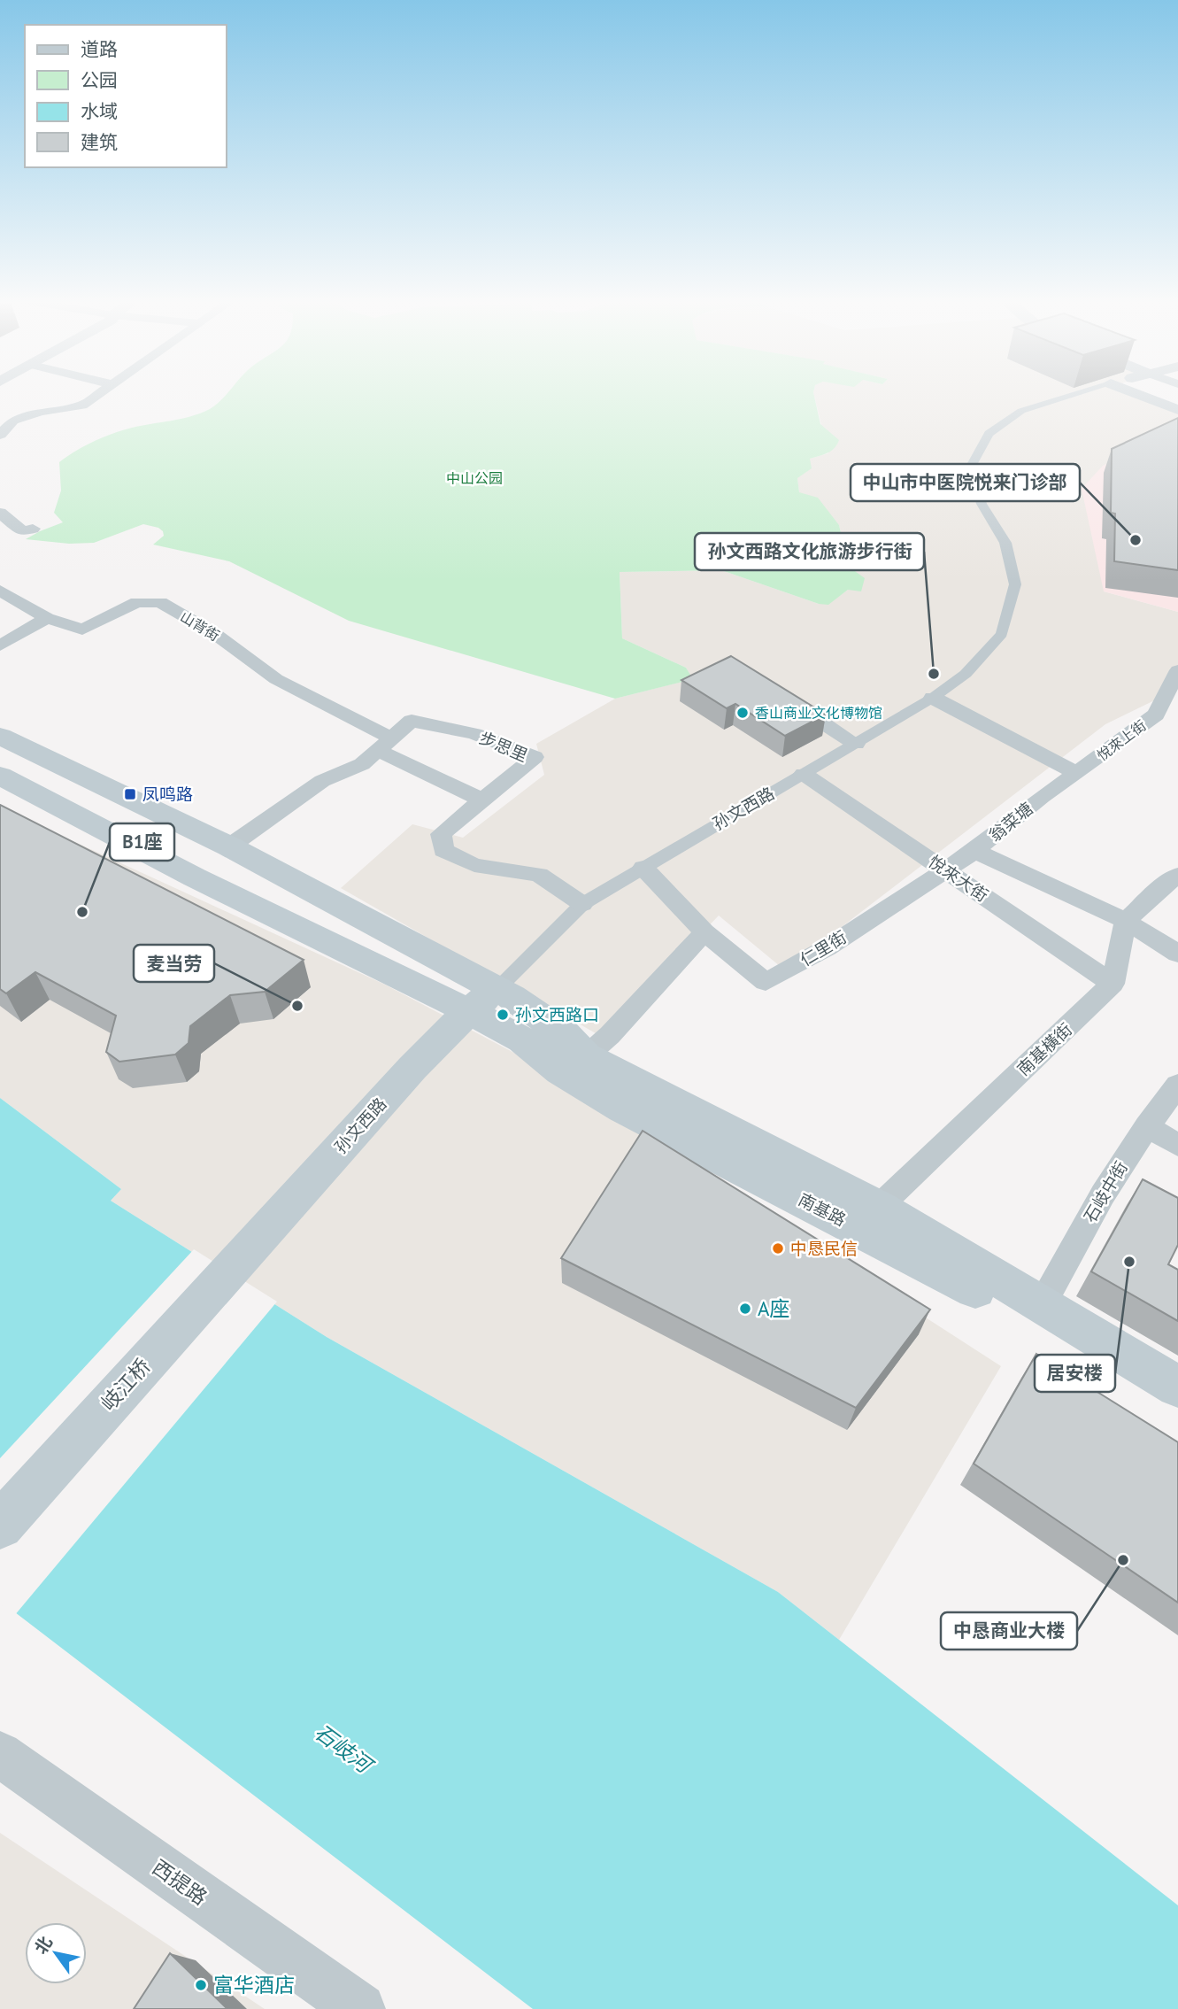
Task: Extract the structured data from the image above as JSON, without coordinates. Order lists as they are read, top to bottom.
{
  "streets": {
    "main road": ["孙文西路", "南基路", "岐江桥"],
    "street": [
      "山背街",
      "悅來上街",
      "步思里",
      "翁菜塘",
      "悅來大街",
      "仁里街",
      "南基橫街",
      "石岐中街",
      "西提路"
    ]
  },
  "crossings": [
    ["山背街", "步思里"],
    ["悅來上街", "翁菜塘"],
    ["步思里", "孙文西路"],
    ["孙文西路", "悅來大街"],
    ["孙文西路", "仁里街"],
    ["孙文西路", "南基路"],
    ["孙文西路", "岐江桥"],
    ["翁菜塘", "悅來大街"],
    ["翁菜塘", "仁里街"],
    ["悅來大街", "仁里街"],
    ["悅來大街", "南基橫街"],
    ["南基橫街", "南基路"],
    ["石岐中街", "南基路"]
  ],
  "water": ["石岐河"],
  "parks": ["中山公园"],
  "places": {
    "other": [
      "中山市中医院悦来门诊部",
      "孙文西路文化旅游步行街",
      "香山商业文化博物馆",
      "B1座",
      "麦当劳",
      "孙文西路口",
      "中恳民信",
      "居安楼",
      "A座",
      "中恳商业大楼",
      "富华酒店"
    ],
    "transit": ["凤鸣路"]
  },
  "legend": [
    "道路",
    "公园",
    "水域",
    "建筑"
  ],
  "north": "top left"
}
